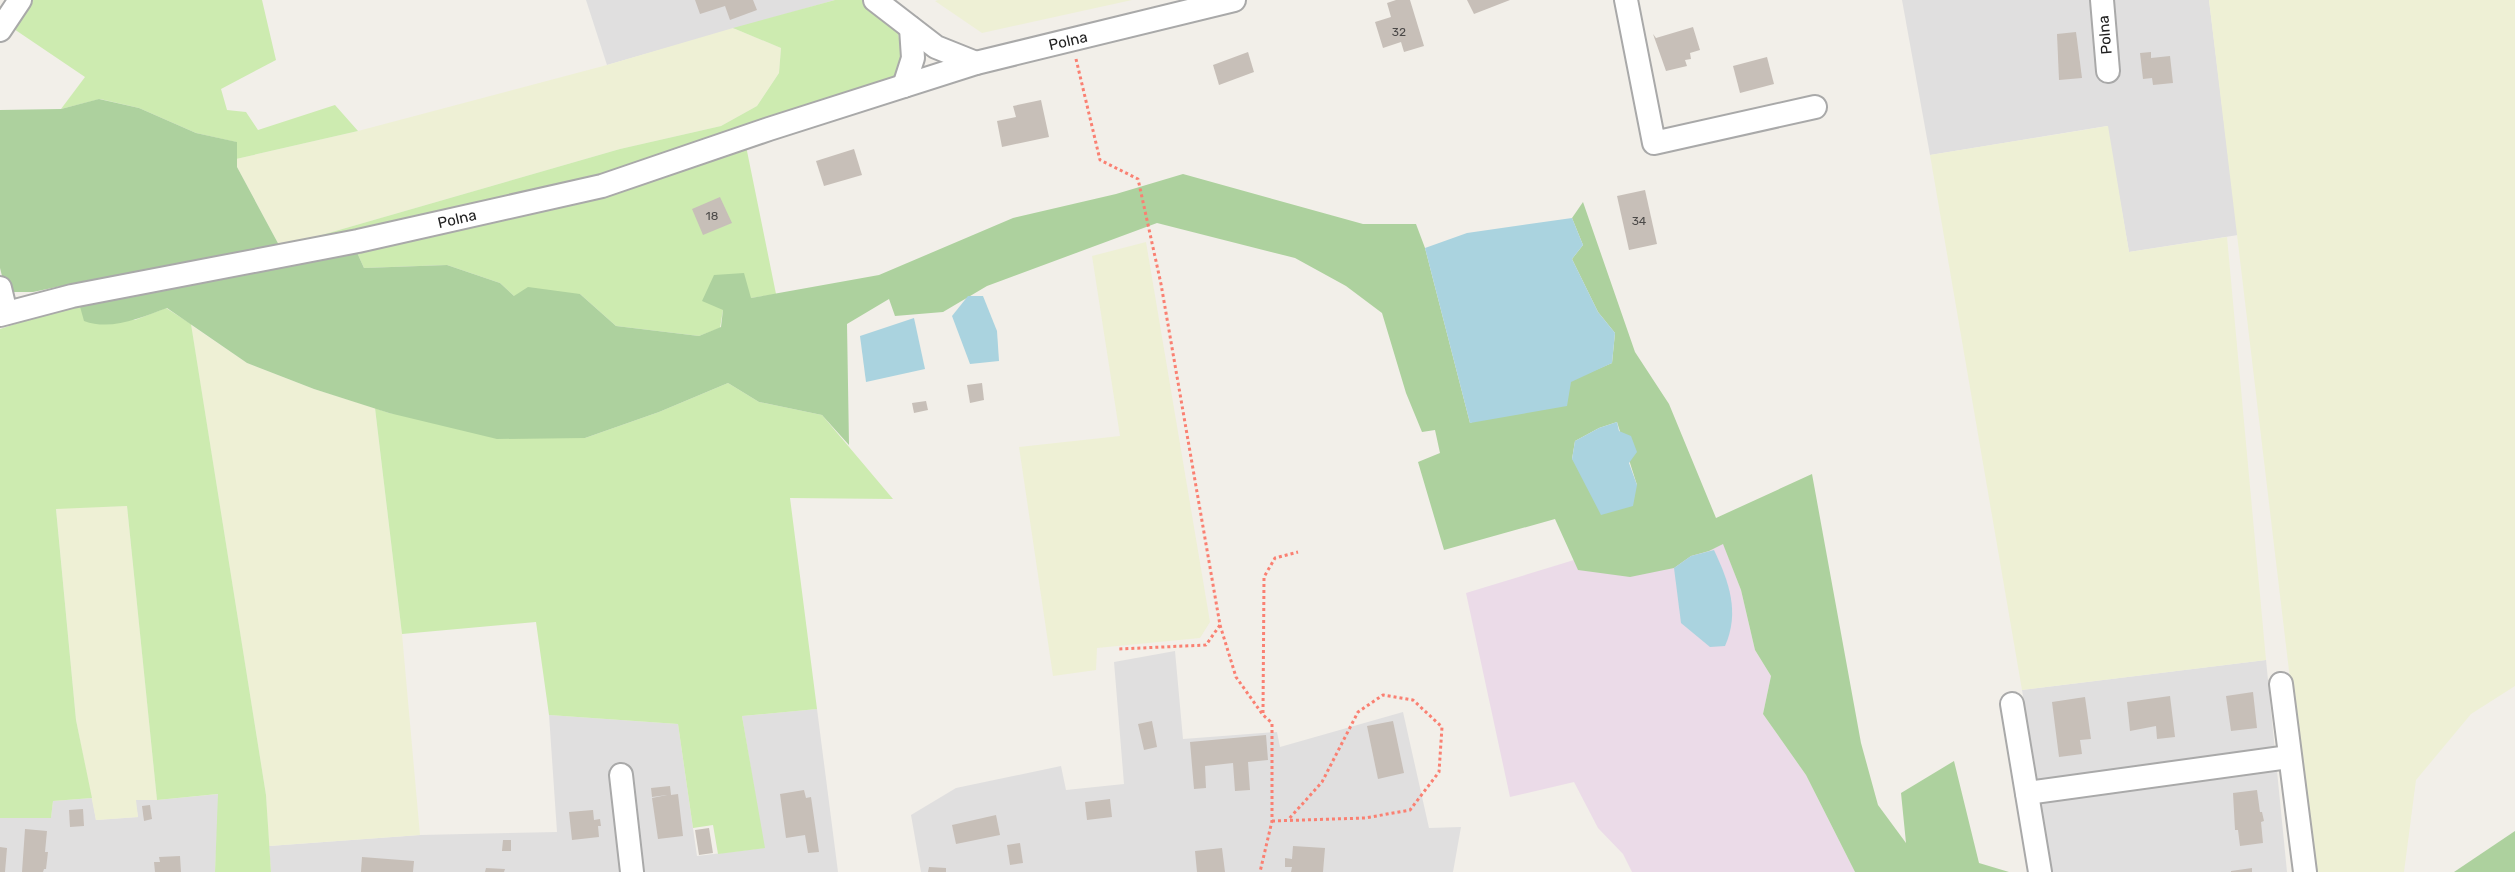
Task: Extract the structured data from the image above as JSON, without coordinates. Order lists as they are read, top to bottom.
{
  "streets": {
    "street": ["Polna"]
  },
  "house_numbers": ["32", "18", "34"]
}
